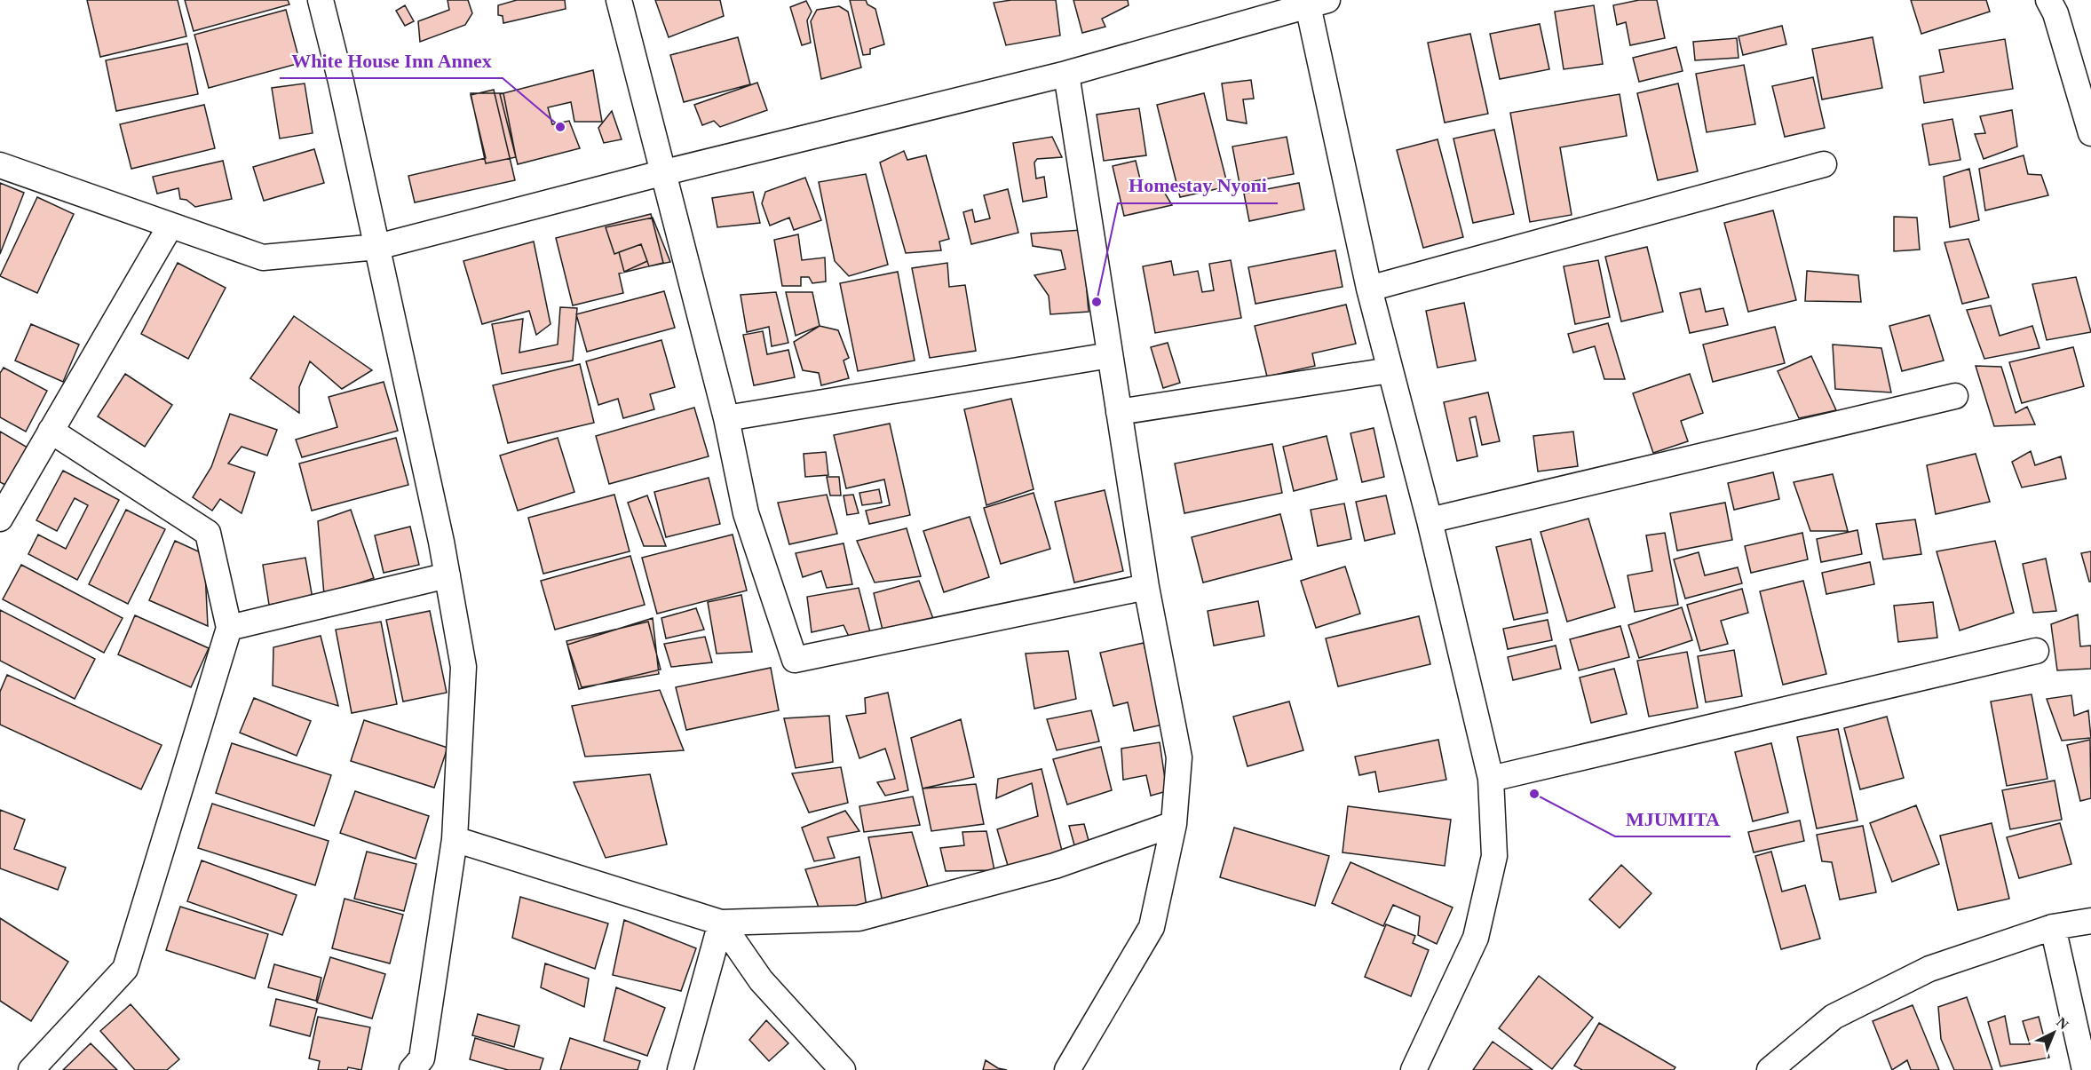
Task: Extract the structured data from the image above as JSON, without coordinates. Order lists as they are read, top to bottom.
{
  "places": ["White House Inn Annex", "Homestay Nyoni", "MJUMITA"],
  "north": "top right"
}
